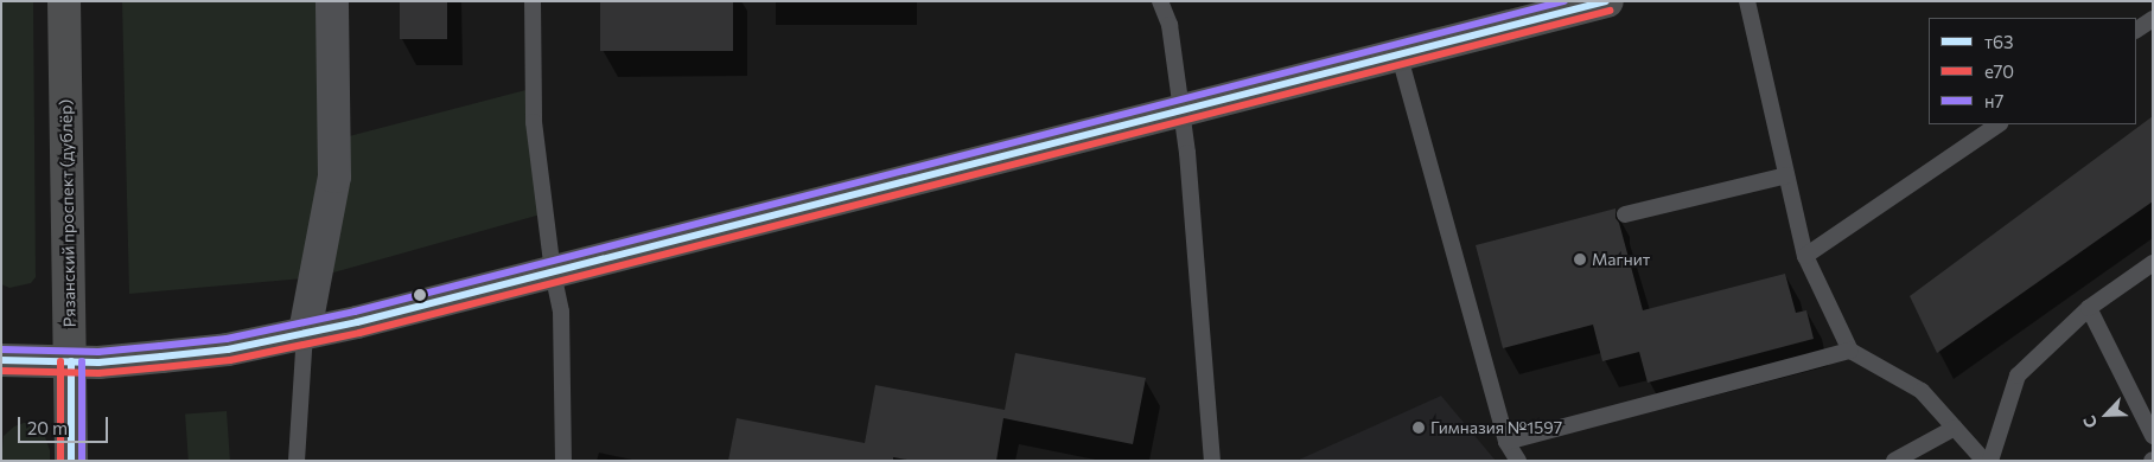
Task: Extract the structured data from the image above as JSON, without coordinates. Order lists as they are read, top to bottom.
{
  "streets": {
    "main road": ["Рязанский проспект (дублёр)"]
  },
  "places": ["Магнит", "Гимназия №1597"],
  "lines": ["transit line т63", "transit line н7", "transit line е70"],
  "legend": ["т63", "е70", "н7"],
  "scale_bar": "20 m",
  "north": "bottom left"
}
